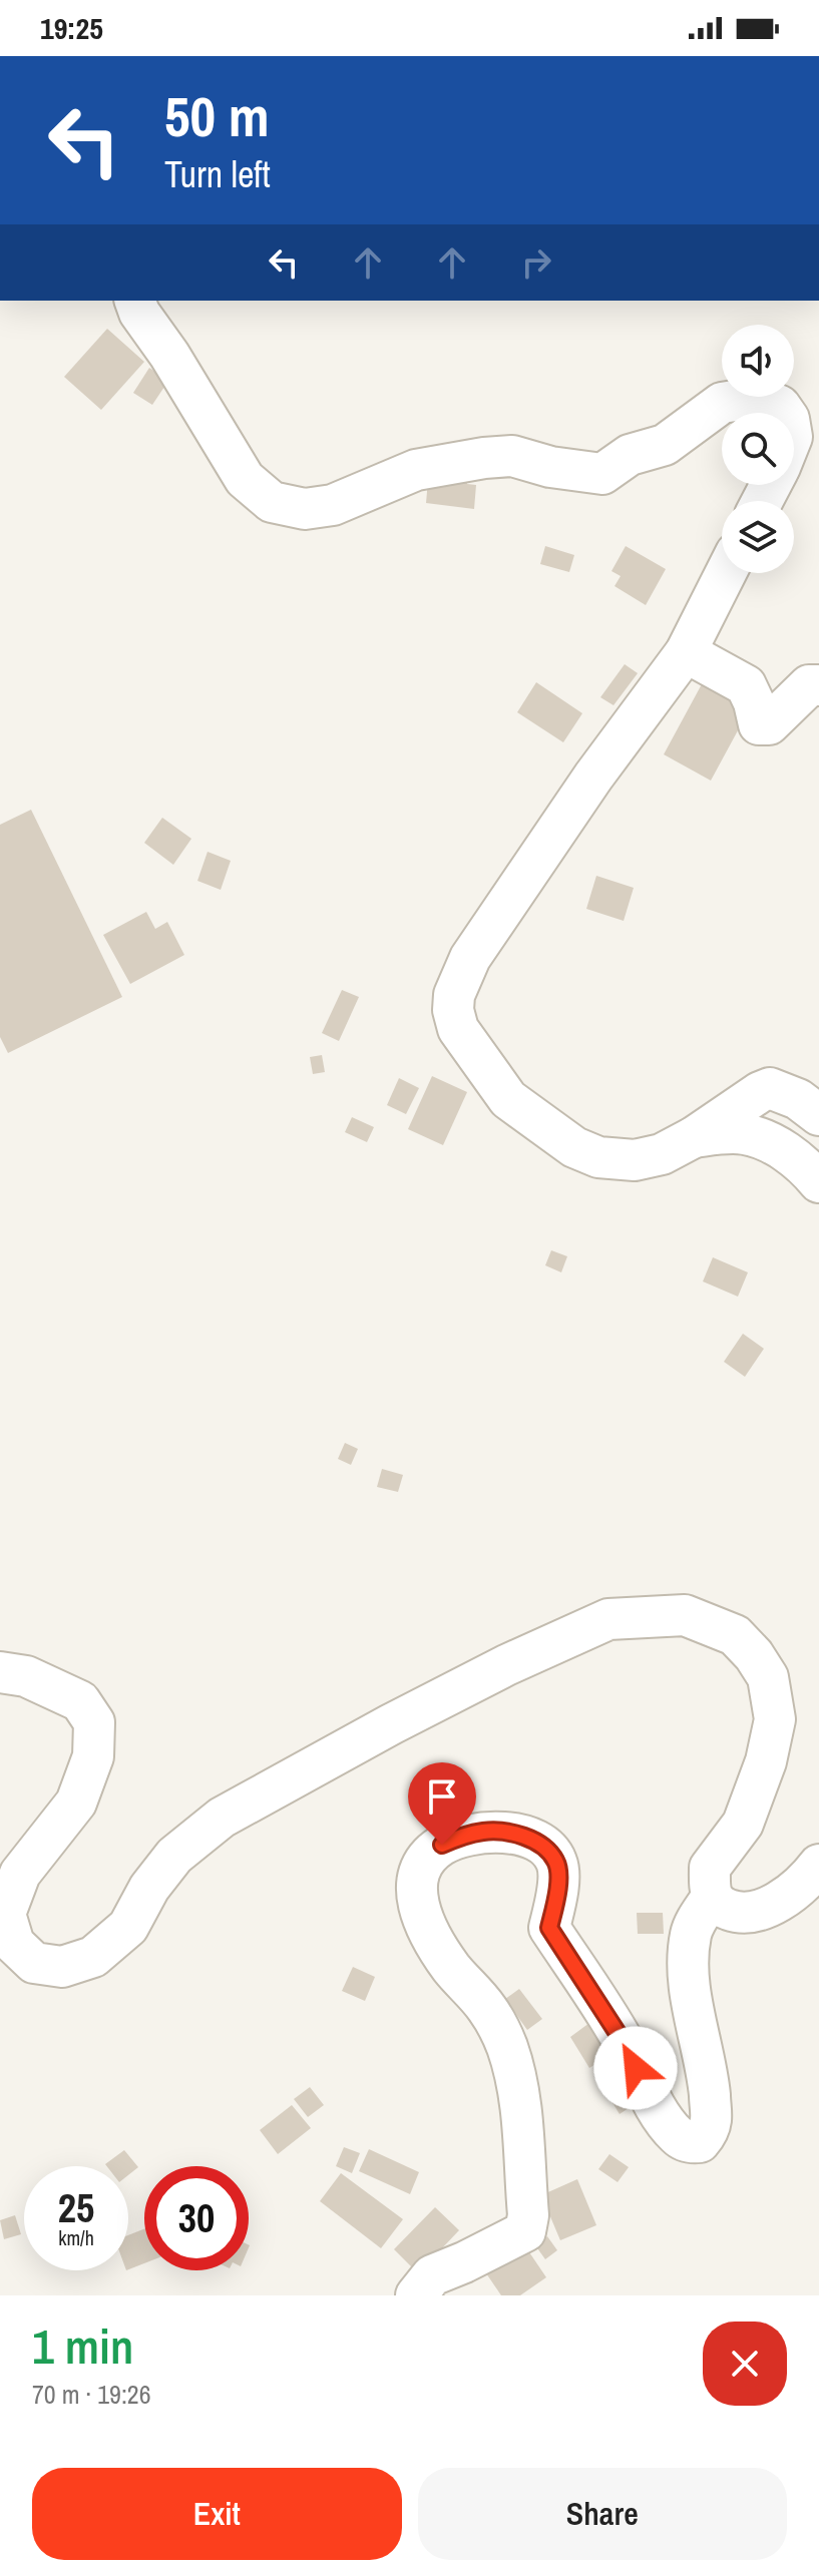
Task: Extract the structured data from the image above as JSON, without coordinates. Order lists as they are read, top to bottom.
{
  "page": {
    "status": "19:25",
    "turn": ["50 m", "Turn left"],
    "speed": "25 km/h",
    "limit": "30",
    "heading": ["1 min", "70 m · 19:26"],
    "buttons": ["Exit", "Share"]
  }
}
